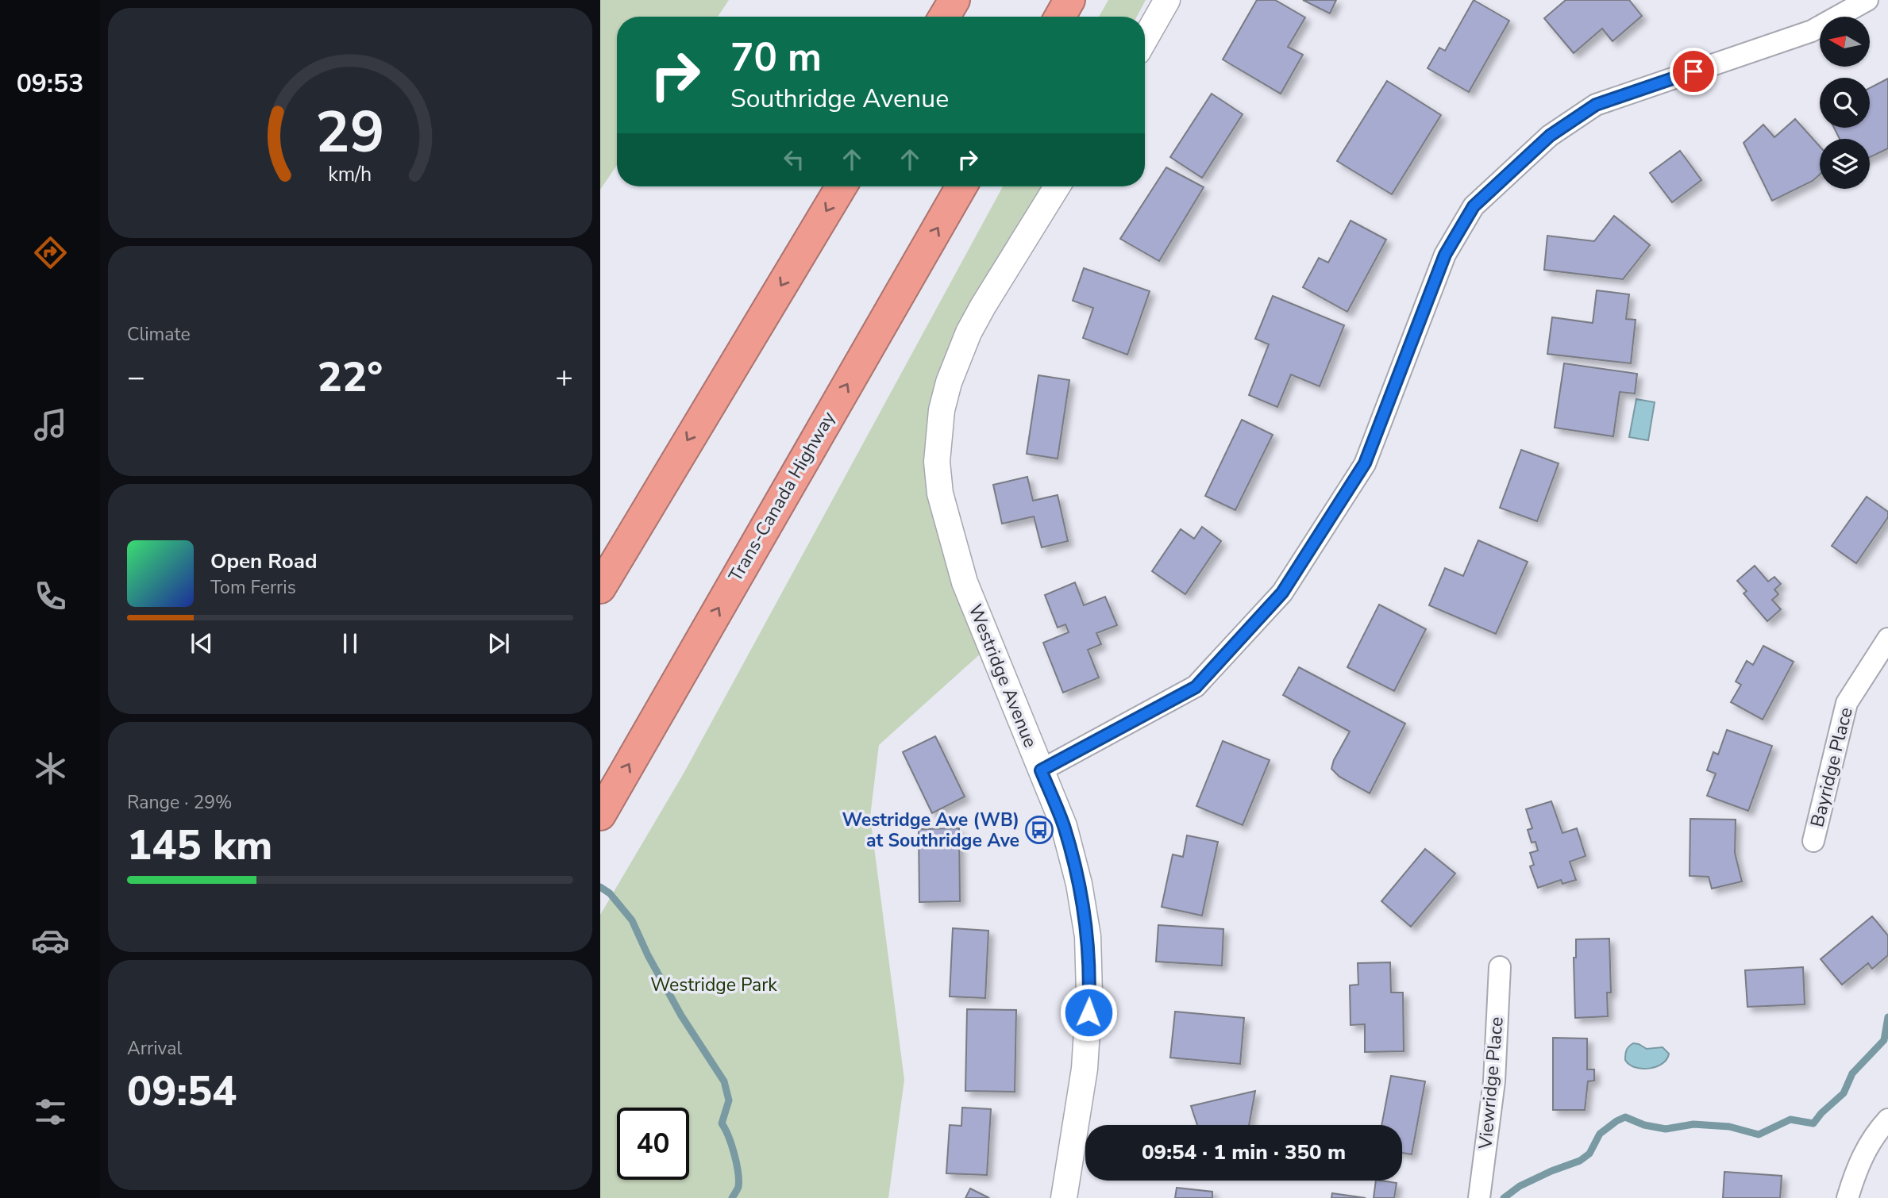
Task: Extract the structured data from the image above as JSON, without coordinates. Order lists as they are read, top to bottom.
{
  "streets": {
    "highway": ["Trans-Canada Highway"],
    "street": ["Westridge Avenue", "Bayridge Place", "Viewridge Place"]
  },
  "parks": ["Westridge Park"],
  "places": {
    "bus stop": ["Westridge Ave (WB) at Southridge Ave"]
  },
  "north": "left",
  "page": {
    "tabs": "09:53",
    "turn": ["70 m", "Southridge Avenue"],
    "tile": [
      "Climate",
      ["Range · 29%", "145 km"],
      ["Arrival", "09:54"]
    ],
    "heat": ["−", "22°", "+"],
    "song": ["Open Road", "Tom Ferris"],
    "limit": "40",
    "trip": "09:54 · 1 min · 350 m",
    "gauge": ["29", "km/h"]
  }
}
